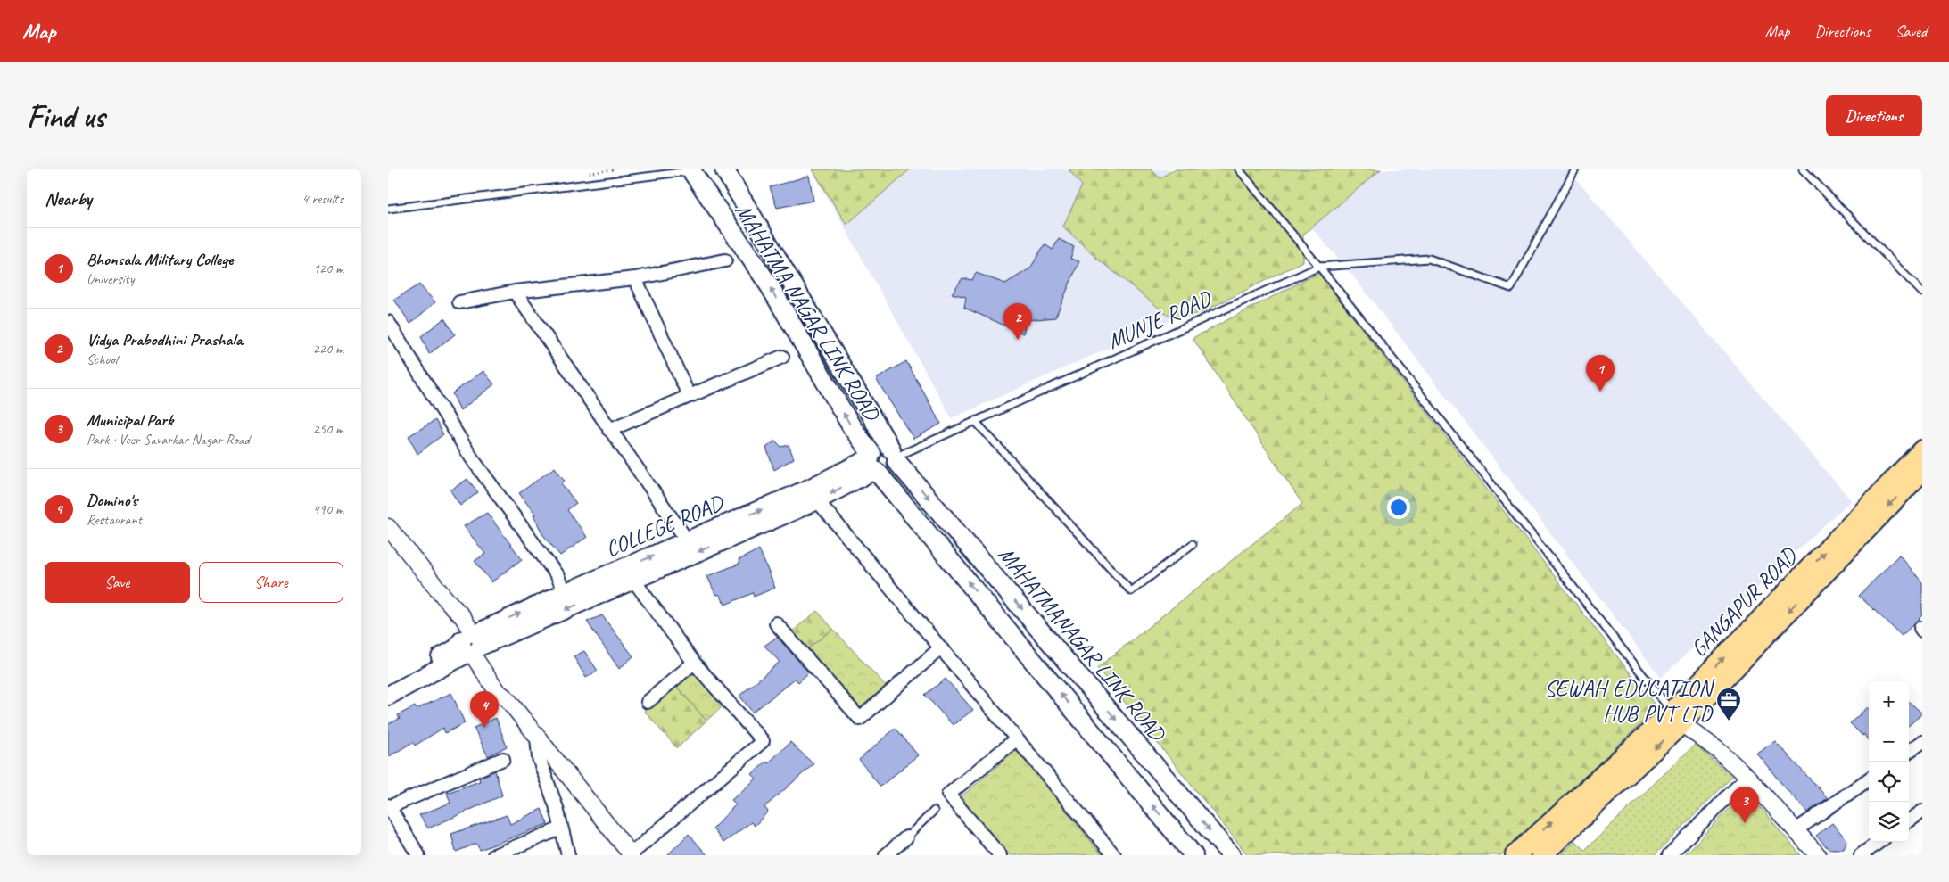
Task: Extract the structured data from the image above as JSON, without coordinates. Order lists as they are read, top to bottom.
{
  "streets": {
    "main road": [
      "MAHATMA NAGAR LINK ROAD",
      "COLLEGE ROAD",
      "GANGAPUR ROAD",
      "MAHATMANAGAR LINK ROAD"
    ],
    "lane": ["MUNJE ROAD"]
  },
  "crossings": [
    ["MAHATMA NAGAR LINK ROAD", "MUNJE ROAD"],
    ["MAHATMA NAGAR LINK ROAD", "COLLEGE ROAD"],
    ["MAHATMA NAGAR LINK ROAD", "MAHATMANAGAR LINK ROAD"],
    ["MUNJE ROAD", "MAHATMANAGAR LINK ROAD"]
  ],
  "places": {
    "office": ["SEWAH EDUCATION HUB PVT LTD"]
  },
  "page": {
    "header": "Map",
    "nav": ["Map", "Directions", "Saved"],
    "buttons": [
      "Directions",
      ["Save", "Share"]
    ],
    "title": "Find us",
    "heading": ["Nearby", "4 results"],
    "list": [
      {
        "mark": "1",
        "name": "Bhonsala Military College",
        "note": "University",
        "value": "120 m"
      },
      {
        "mark": "2",
        "name": "Vidya Prabodhini Prashala",
        "note": "School",
        "value": "220 m"
      },
      {
        "mark": "3",
        "name": "Municipal Park",
        "note": "Park · Veer Savarkar Nagar Road",
        "value": "250 m"
      },
      {
        "mark": "4",
        "name": "Domino's",
        "note": "Restaurant",
        "value": "490 m"
      }
    ],
    "pins": [
      "2",
      "1",
      "4",
      "3"
    ],
    "map_buttons": ["+", "−"]
  }
}
